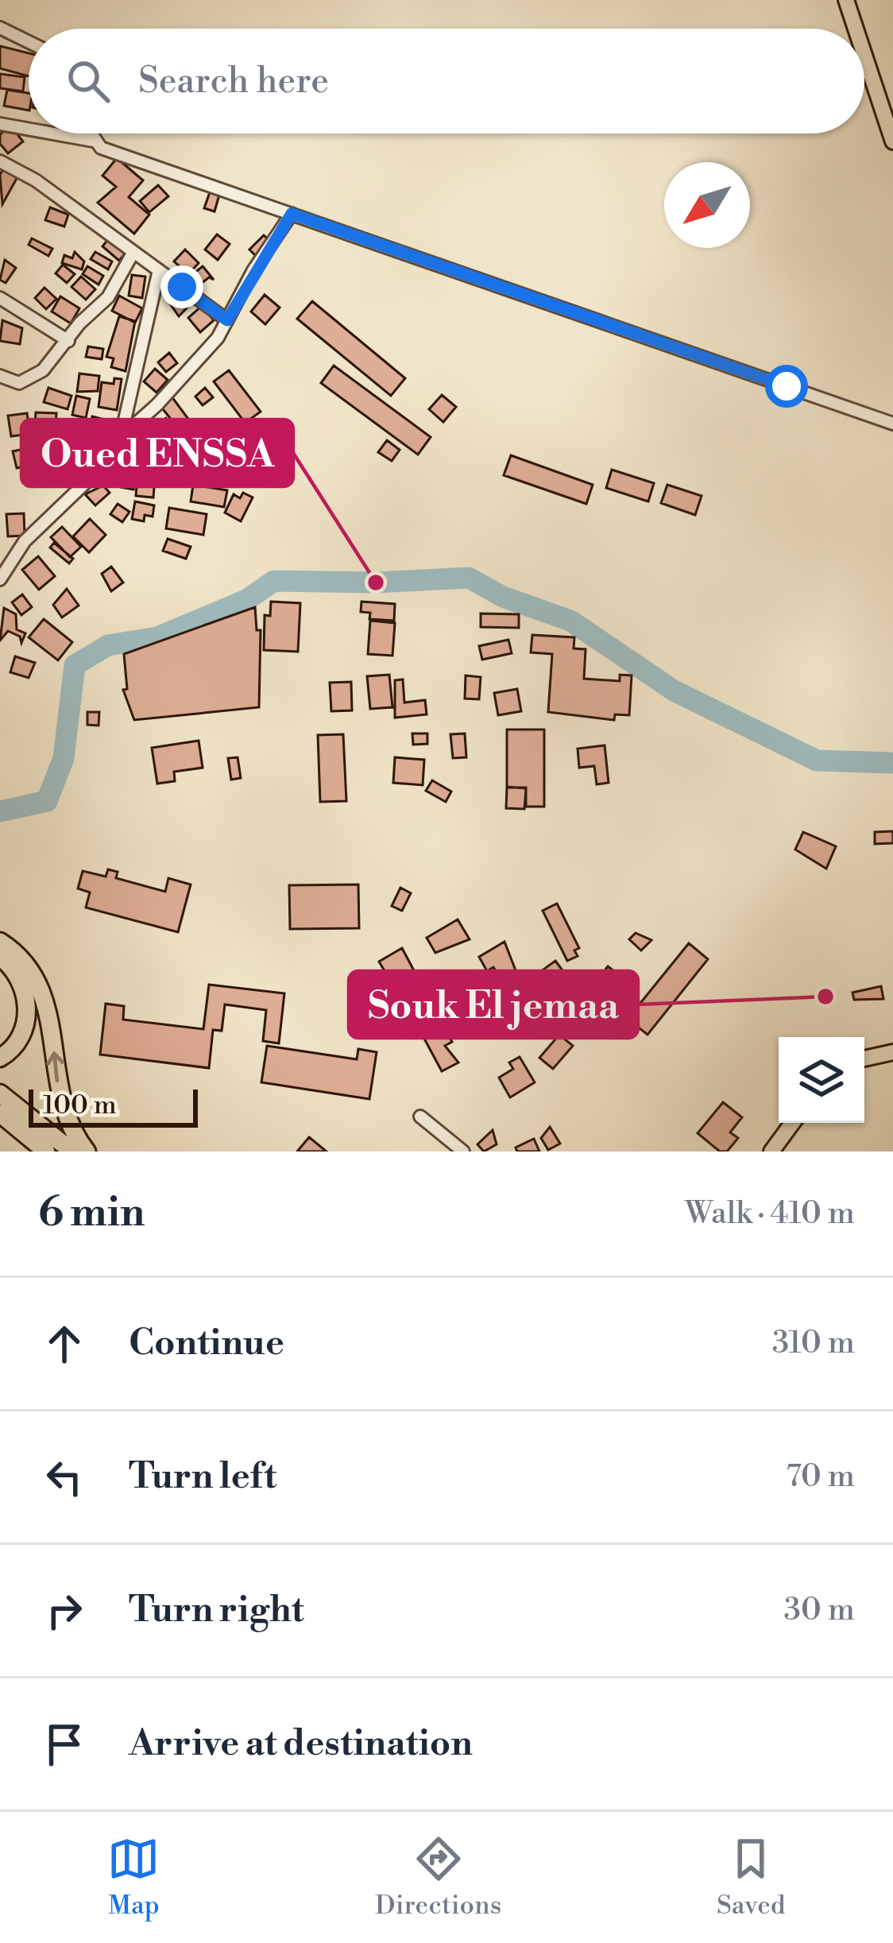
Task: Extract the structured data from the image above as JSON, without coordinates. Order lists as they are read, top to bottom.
{
  "places": ["Oued ENSSA", "Souk El jemaa"],
  "scale_bar": "100 m",
  "north": "bottom left",
  "page": {
    "search": "Search here",
    "scale": "100 m",
    "heading": ["6 min", "Walk · 410 m"],
    "list": [
      ["Continue", "310 m"],
      ["Turn left", "70 m"],
      ["Turn right", "30 m"],
      "Arrive at destination"
    ],
    "nav": ["Map", "Directions", "Saved"]
  }
}
